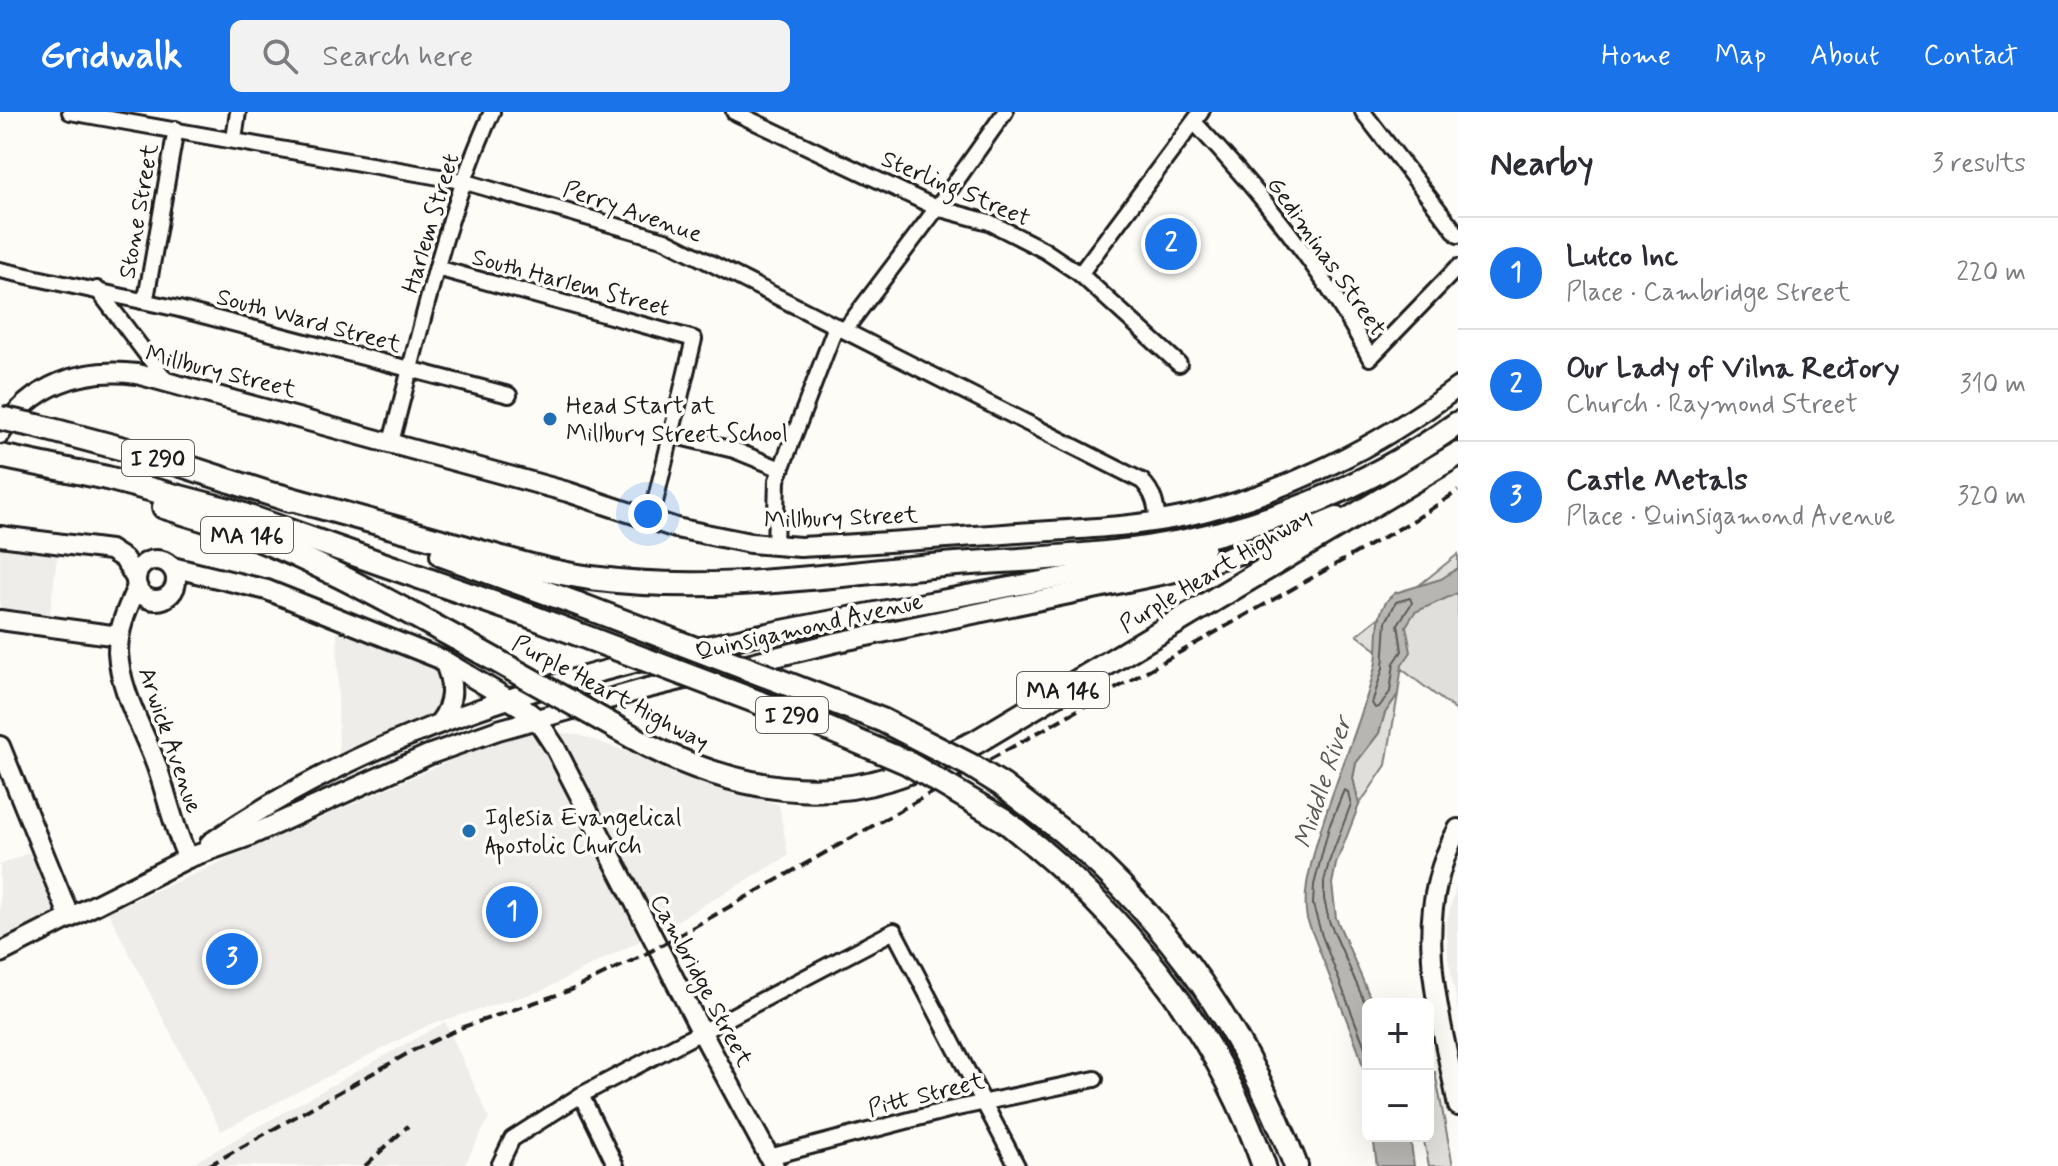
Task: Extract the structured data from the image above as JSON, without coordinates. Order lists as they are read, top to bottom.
{
  "streets": {
    "highway": ["I 290", "MA 146", "Purple Heart Highway"],
    "main road": [
      "Millbury Street",
      "Quinsigamond Avenue",
      "Arwick Avenue",
      "Cambridge Street"
    ],
    "street": [
      "Sterling Street",
      "Stone Street",
      "Perry Avenue",
      "Harlem Street",
      "Gediminas Street",
      "South Harlem Street",
      "South Ward Street",
      "Pitt Street"
    ]
  },
  "crossings": [
    ["Stone Street", "Perry Avenue"],
    ["Stone Street", "South Ward Street"],
    ["Perry Avenue", "Harlem Street"],
    ["Perry Avenue", "Millbury Street"],
    ["Harlem Street", "South Harlem Street"],
    ["Harlem Street", "South Ward Street"],
    ["Harlem Street", "Millbury Street"],
    ["I 290", "Purple Heart Highway"],
    ["Purple Heart Highway", "Quinsigamond Avenue"],
    ["Quinsigamond Avenue", "Arwick Avenue"],
    ["Quinsigamond Avenue", "Cambridge Street"],
    ["Arwick Avenue", "Cambridge Street"],
    ["Cambridge Street", "Pitt Street"]
  ],
  "water": ["Middle River"],
  "places": ["Head Start at Millbury Street School", "Iglesia Evangelical Apostolic Church"],
  "page": {
    "header": "Gridwalk",
    "search": "Search here",
    "nav": [
      "Home",
      "Map",
      "About",
      "Contact"
    ],
    "heading": ["Nearby", "3 results"],
    "pins": ["2", "1", "3"],
    "list": [
      {
        "mark": "1",
        "name": "Lutco Inc",
        "note": "Place · Cambridge Street",
        "value": "220 m"
      },
      {
        "mark": "2",
        "name": "Our Lady of Vilna Rectory",
        "note": "Church · Raymond Street",
        "value": "310 m"
      },
      {
        "mark": "3",
        "name": "Castle Metals",
        "note": "Place · Quinsigamond Avenue",
        "value": "320 m"
      }
    ],
    "map_buttons": ["+", "−"]
  }
}
